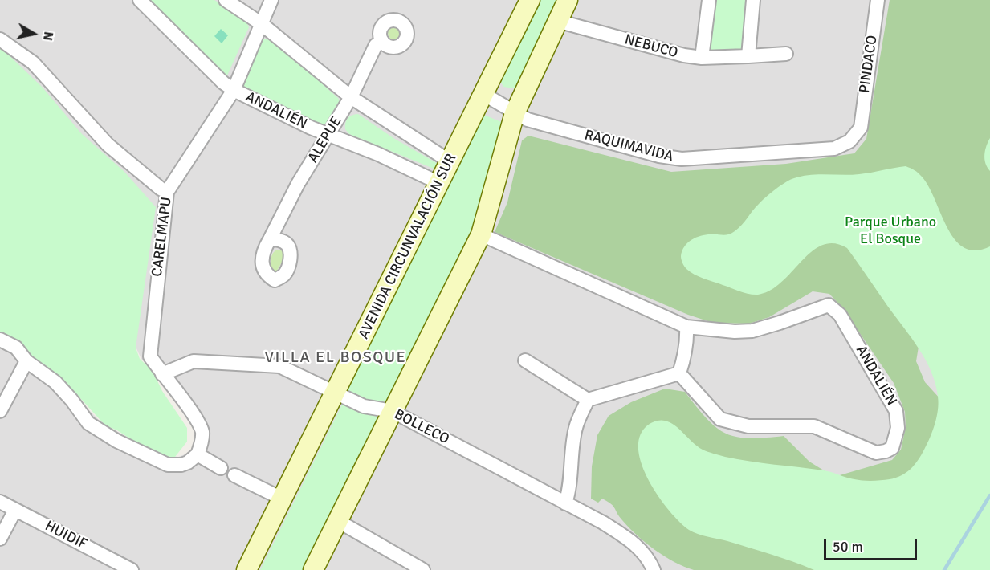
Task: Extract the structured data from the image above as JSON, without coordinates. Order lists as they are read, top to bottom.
{
  "streets": {
    "main road": ["AVENIDA CIRCUNVALACIÓN SUR"],
    "street": [
      "NEBUCO",
      "PINDACO",
      "ANDALIÉN",
      "ALEPUE",
      "RAQUIMAVIDA",
      "CARELMAPU",
      "BOLLECO",
      "HUIDIF"
    ]
  },
  "crossings": [
    ["PINDACO", "RAQUIMAVIDA"],
    ["ANDALIÉN", "ALEPUE"],
    ["ANDALIÉN", "CARELMAPU"],
    ["ANDALIÉN", "AVENIDA CIRCUNVALACIÓN SUR"],
    ["RAQUIMAVIDA", "AVENIDA CIRCUNVALACIÓN SUR"],
    ["CARELMAPU", "BOLLECO"],
    ["AVENIDA CIRCUNVALACIÓN SUR", "BOLLECO"]
  ],
  "districts": ["VILLA EL BOSQUE"],
  "parks": ["Parque Urbano El Bosque"],
  "scale_bar": "50 m",
  "north": "right"
}
